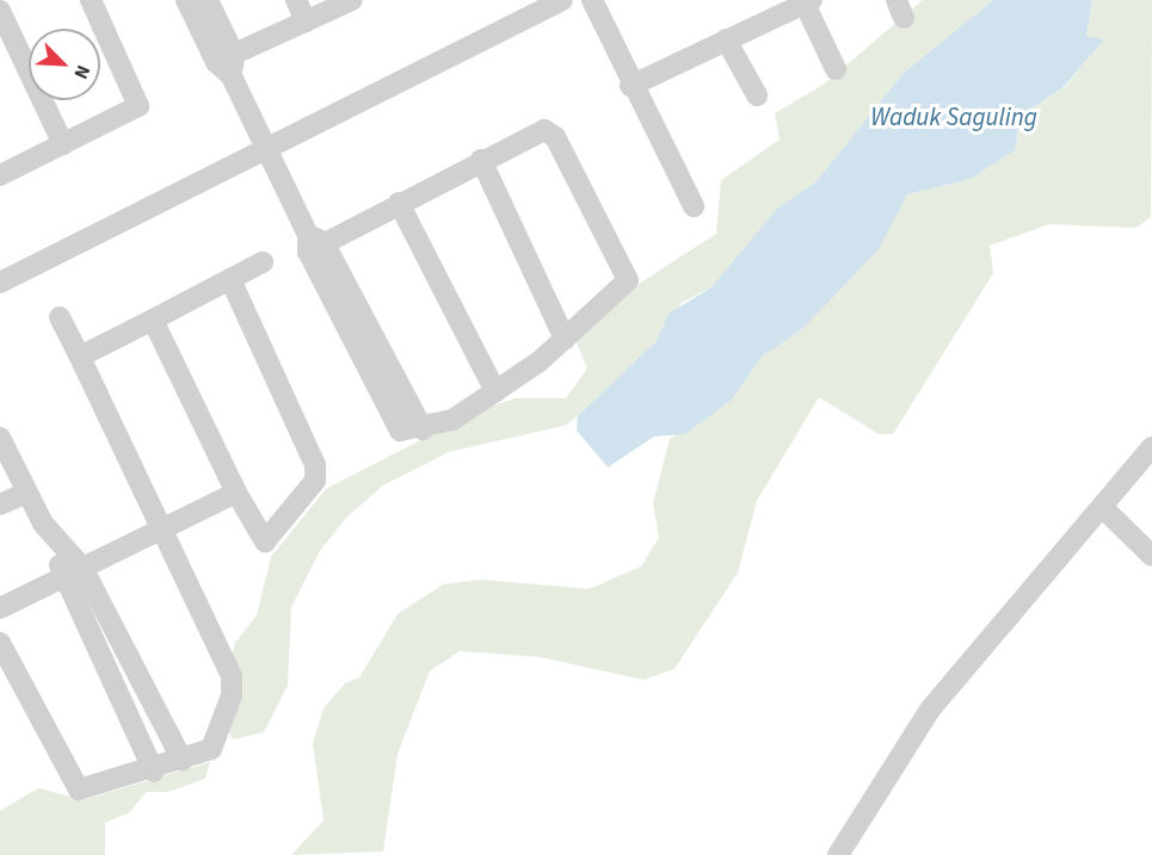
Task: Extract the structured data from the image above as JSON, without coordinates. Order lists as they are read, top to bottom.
{
  "water": ["Waduk Saguling"],
  "north": "bottom right"
}
